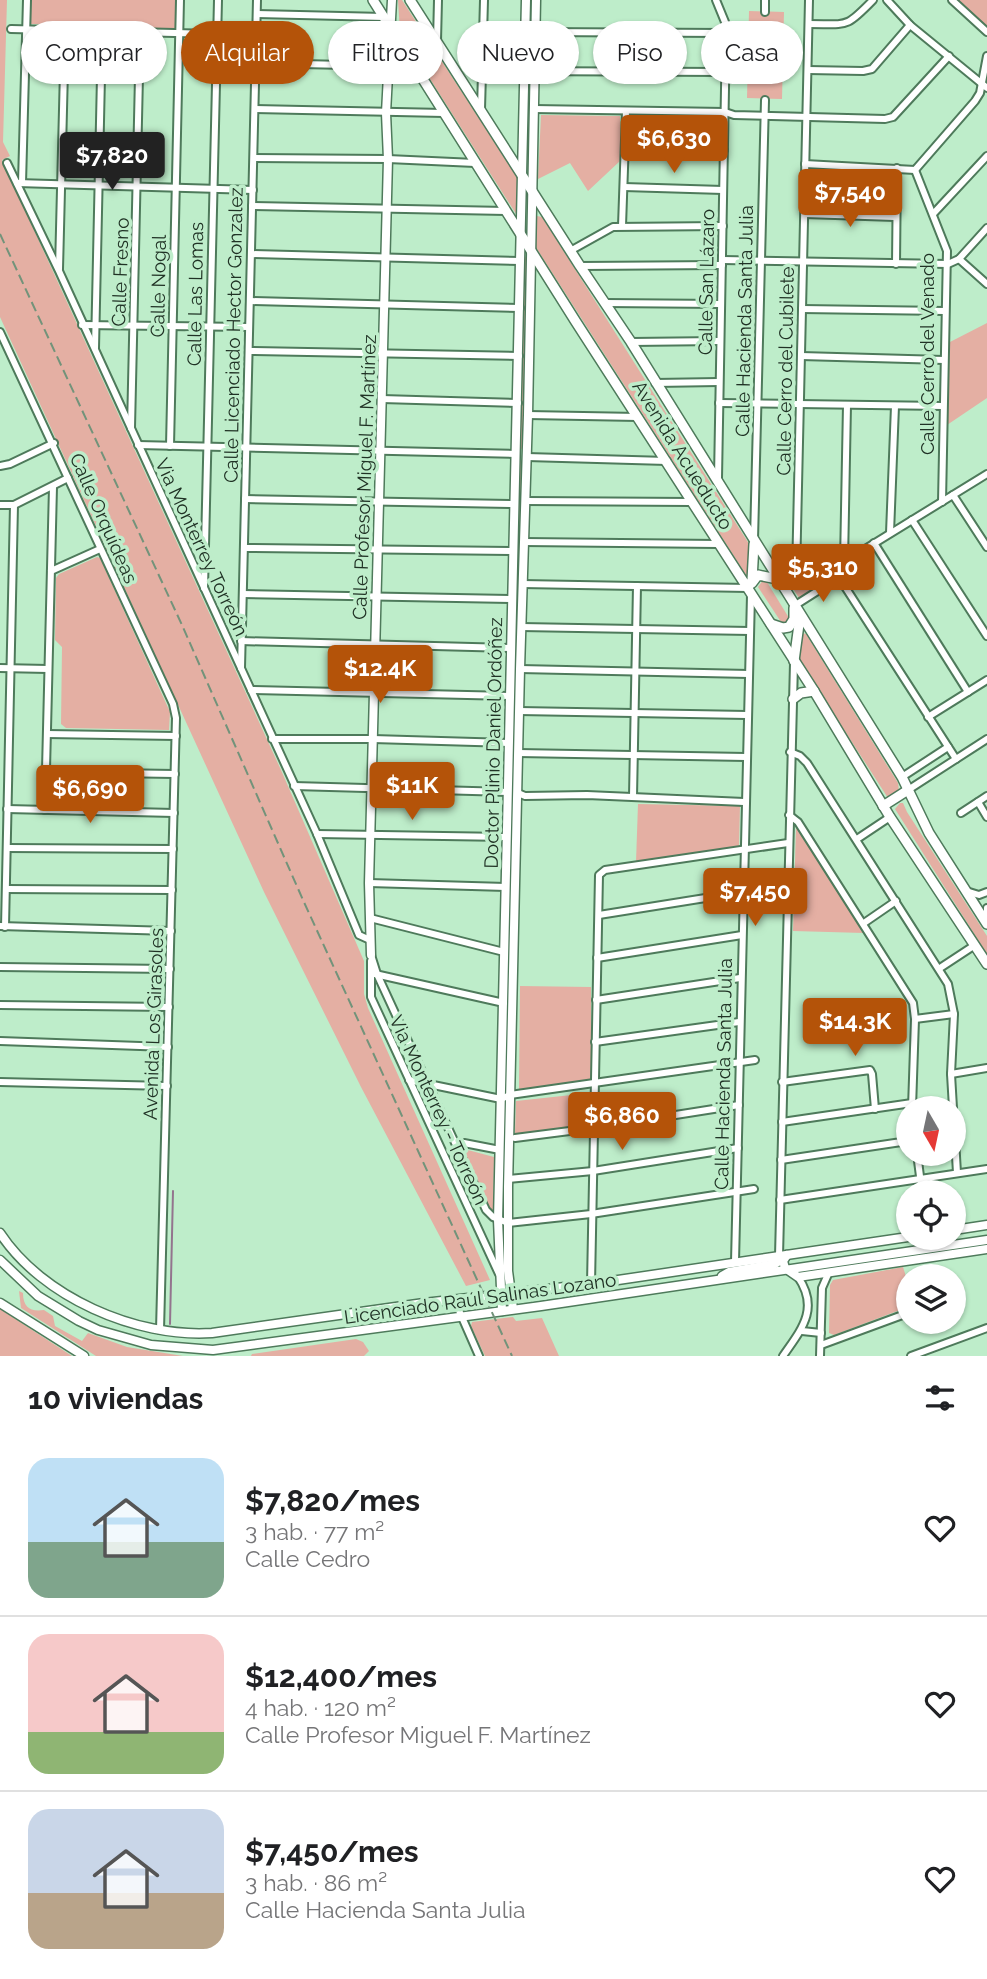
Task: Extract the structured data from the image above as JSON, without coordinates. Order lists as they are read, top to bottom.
{
  "streets": {
    "main road": ["Avenida Acueducto"],
    "street": [
      "Calle Fresno",
      "Calle San Lázaro",
      "Calle Nogal",
      "Calle Las Lomas",
      "Calle Hacienda Santa Julia",
      "Calle Licenciado Hector Gonzalez",
      "Calle Cerro del Venado",
      "Calle Cerro del Cubilete",
      "Calle Profesor Miguel F. Martínez",
      "Calle Orquídeas",
      "Via Monterrey Torreón",
      "Doctor Plinio Daniel Ordóñez",
      "Avenida Los Girasoles",
      "Via Monterrey - Torreón",
      "Licenciado Raúl Salinas Lozano"
    ]
  },
  "crossings": [
    ["Calle Fresno", "Via Monterrey Torreón"],
    ["Calle San Lázaro", "Avenida Acueducto"],
    ["Calle Las Lomas", "Via Monterrey Torreón"],
    ["Calle Hacienda Santa Julia", "Avenida Acueducto"],
    ["Calle Licenciado Hector Gonzalez", "Via Monterrey Torreón"],
    ["Avenida Acueducto", "Doctor Plinio Daniel Ordóñez"],
    ["Calle Profesor Miguel F. Martínez", "Via Monterrey Torreón"],
    ["Calle Profesor Miguel F. Martínez", "Via Monterrey - Torreón"],
    ["Calle Orquídeas", "Avenida Los Girasoles"],
    ["Doctor Plinio Daniel Ordóñez", "Via Monterrey - Torreón"],
    ["Doctor Plinio Daniel Ordóñez", "Licenciado Raúl Salinas Lozano"]
  ],
  "north": "bottom",
  "page": {
    "chip": [
      "Comprar",
      "Alquilar",
      "Filtros",
      "Nuevo",
      "Piso",
      "Casa"
    ],
    "price": [
      "$6,630",
      "$7,820",
      "$7,540",
      "$5,310",
      "$12.4K",
      "$11K",
      "$6,690",
      "$7,450",
      "$14.3K",
      "$6,860"
    ],
    "heading": "10 viviendas",
    "list": [
      {
        "name": "$7,820/mes",
        "note": "3 hab. · 77 m² · Calle Cedro"
      },
      {
        "name": "$12,400/mes",
        "note": "4 hab. · 120 m² · Calle Profesor Miguel F. Martínez"
      },
      {
        "name": "$7,450/mes",
        "note": "3 hab. · 86 m² · Calle Hacienda Santa Julia"
      }
    ]
  }
}
